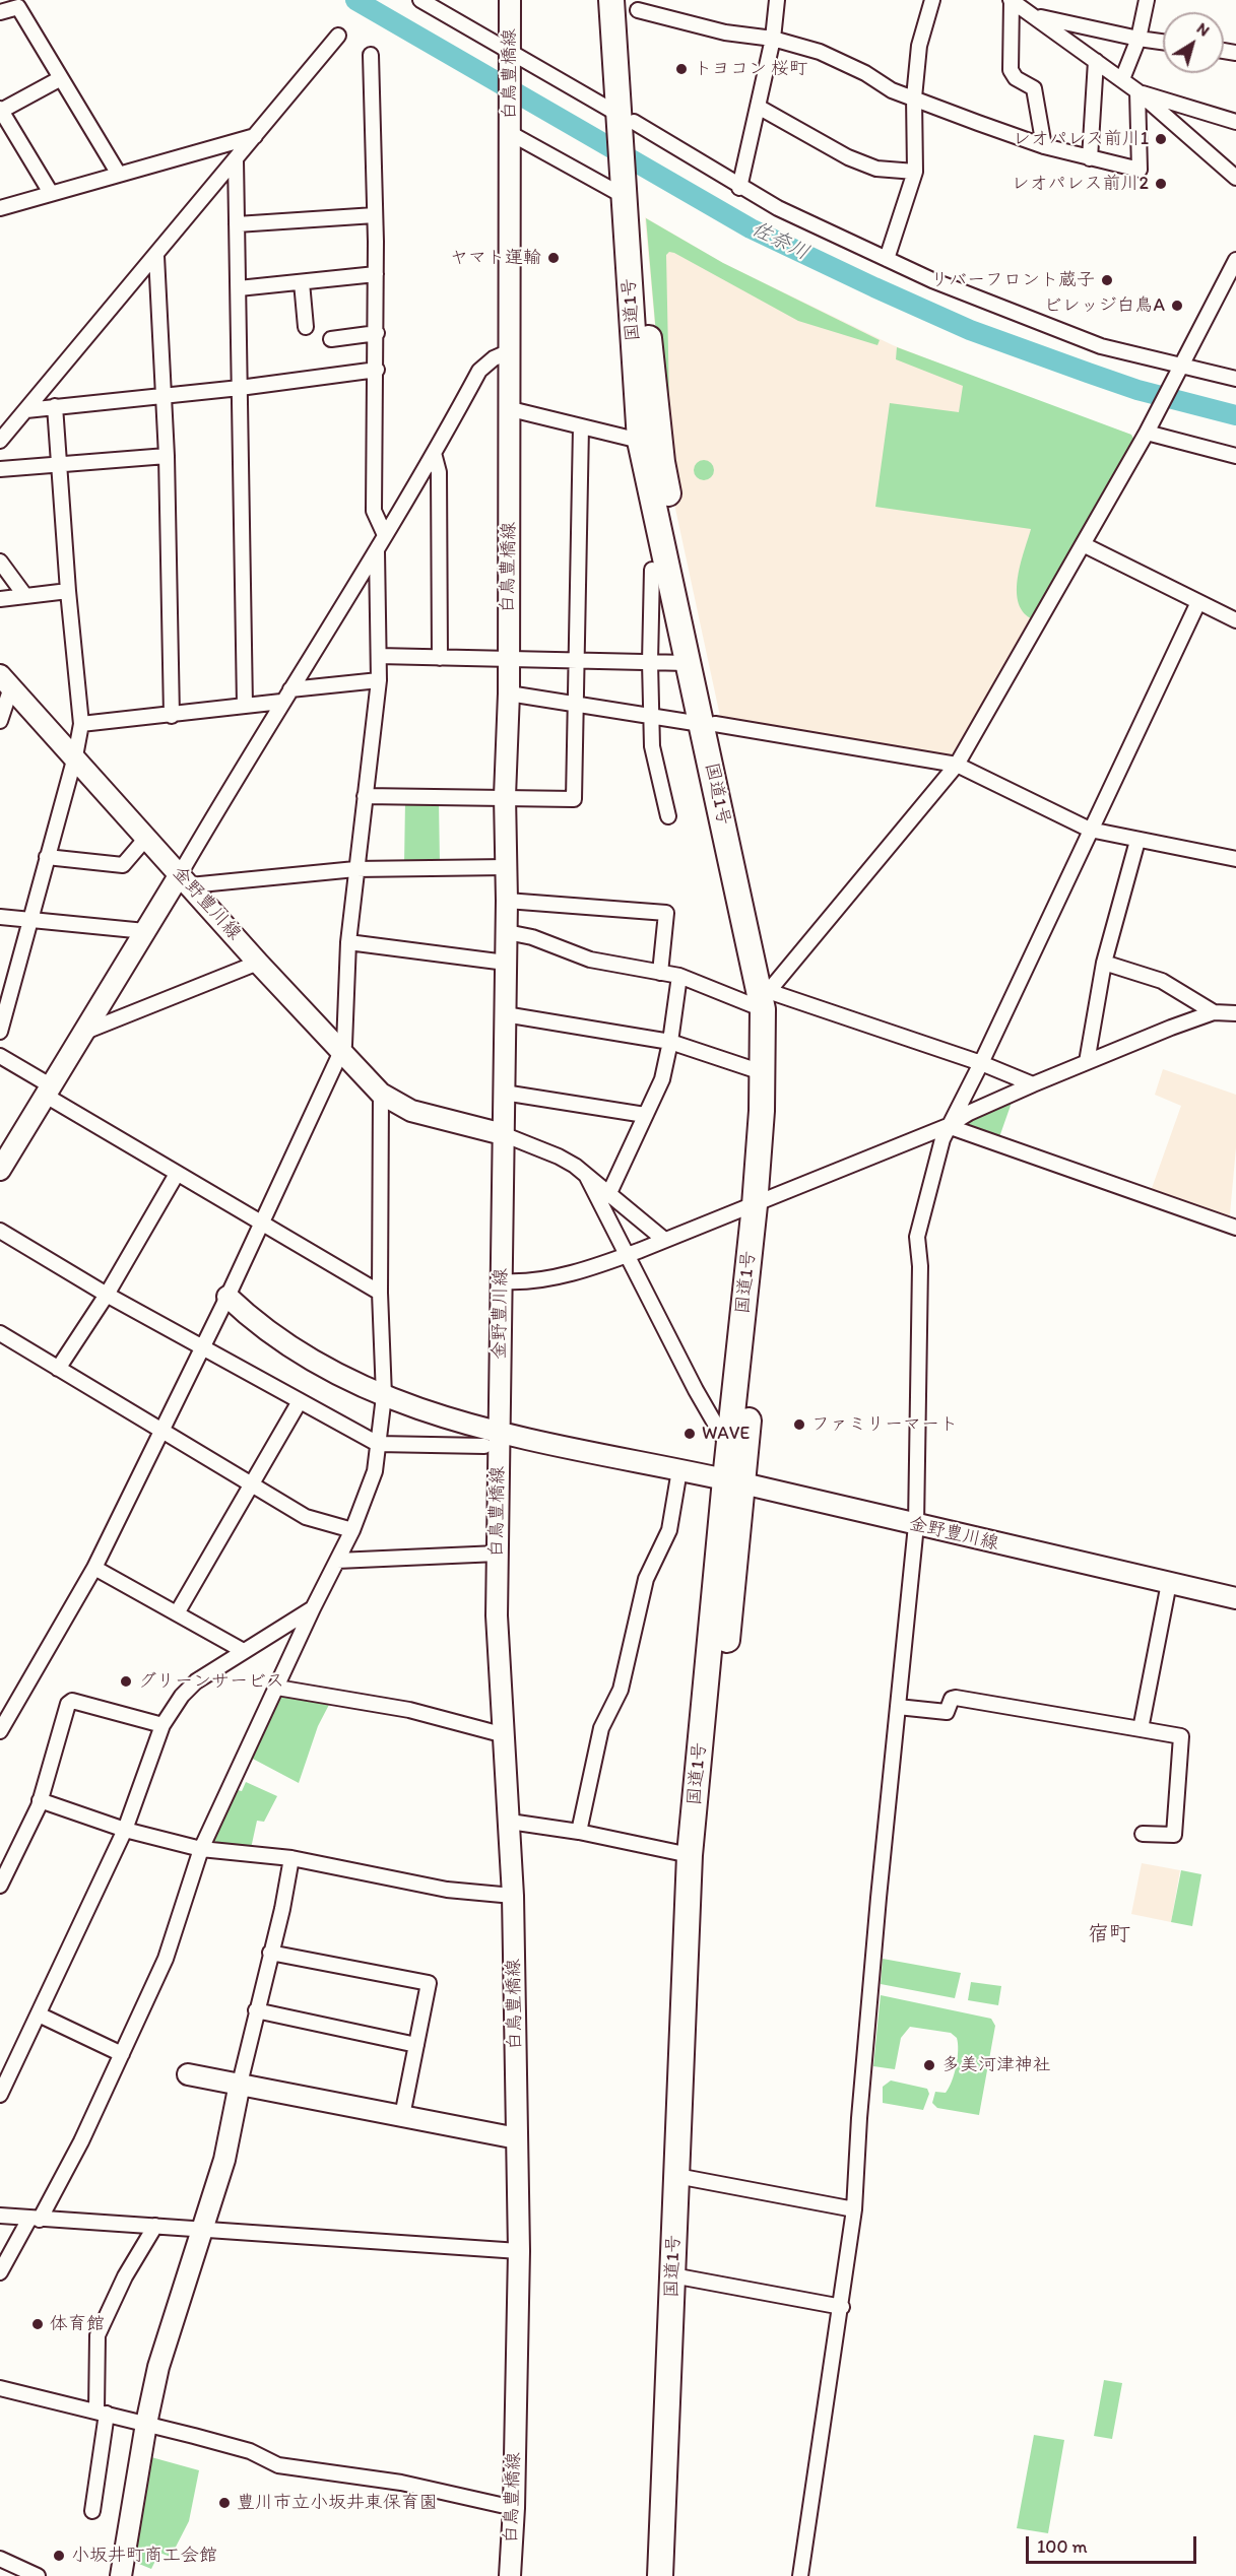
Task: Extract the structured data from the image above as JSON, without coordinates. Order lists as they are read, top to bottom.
{
  "streets": {
    "highway": ["国道1号"],
    "main road": ["白鳥豊橋線", "金野豊川線"]
  },
  "crossings": [
    ["白鳥豊橋線", "金野豊川線"],
    ["国道1号", "金野豊川線"]
  ],
  "districts": ["宿町"],
  "water": ["佐奈川"],
  "places": [
    "トヨコン 桜町",
    "レオパレス前川1",
    "レオパレス前川2",
    "ヤマト運輸",
    "リバーフロント蔵子",
    "ビレッジ白鳥A",
    "ファミリーマート",
    "WAVE",
    "グリーンサービス",
    "多美河津神社",
    "体育館",
    "豊川市立小坂井東保育園",
    "小坂井町商工会館"
  ],
  "scale_bar": "100 m",
  "north": "top right"
}
